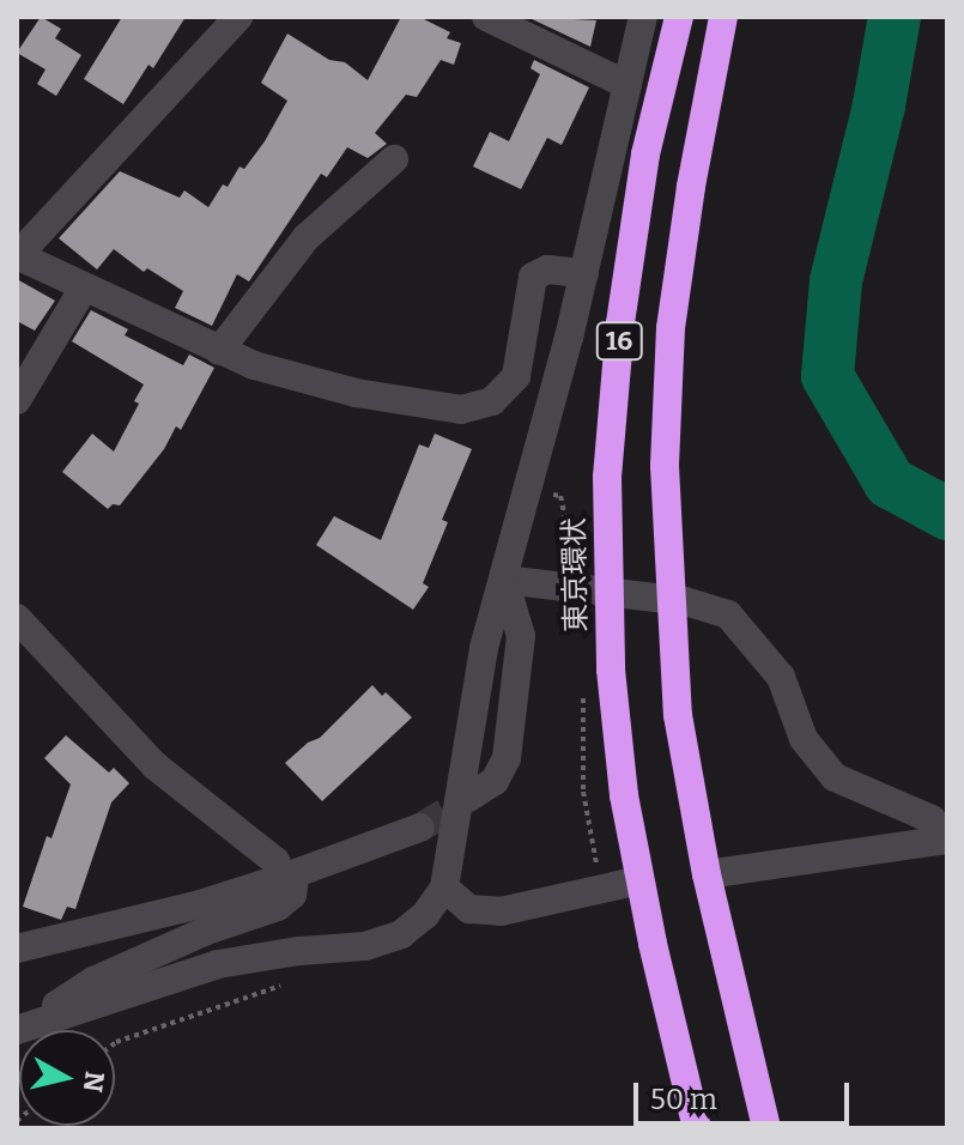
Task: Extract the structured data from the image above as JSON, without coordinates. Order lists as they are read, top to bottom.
{
  "streets": {
    "highway": ["16", "東京環状"]
  },
  "scale_bar": "50 m",
  "north": "right"
}
